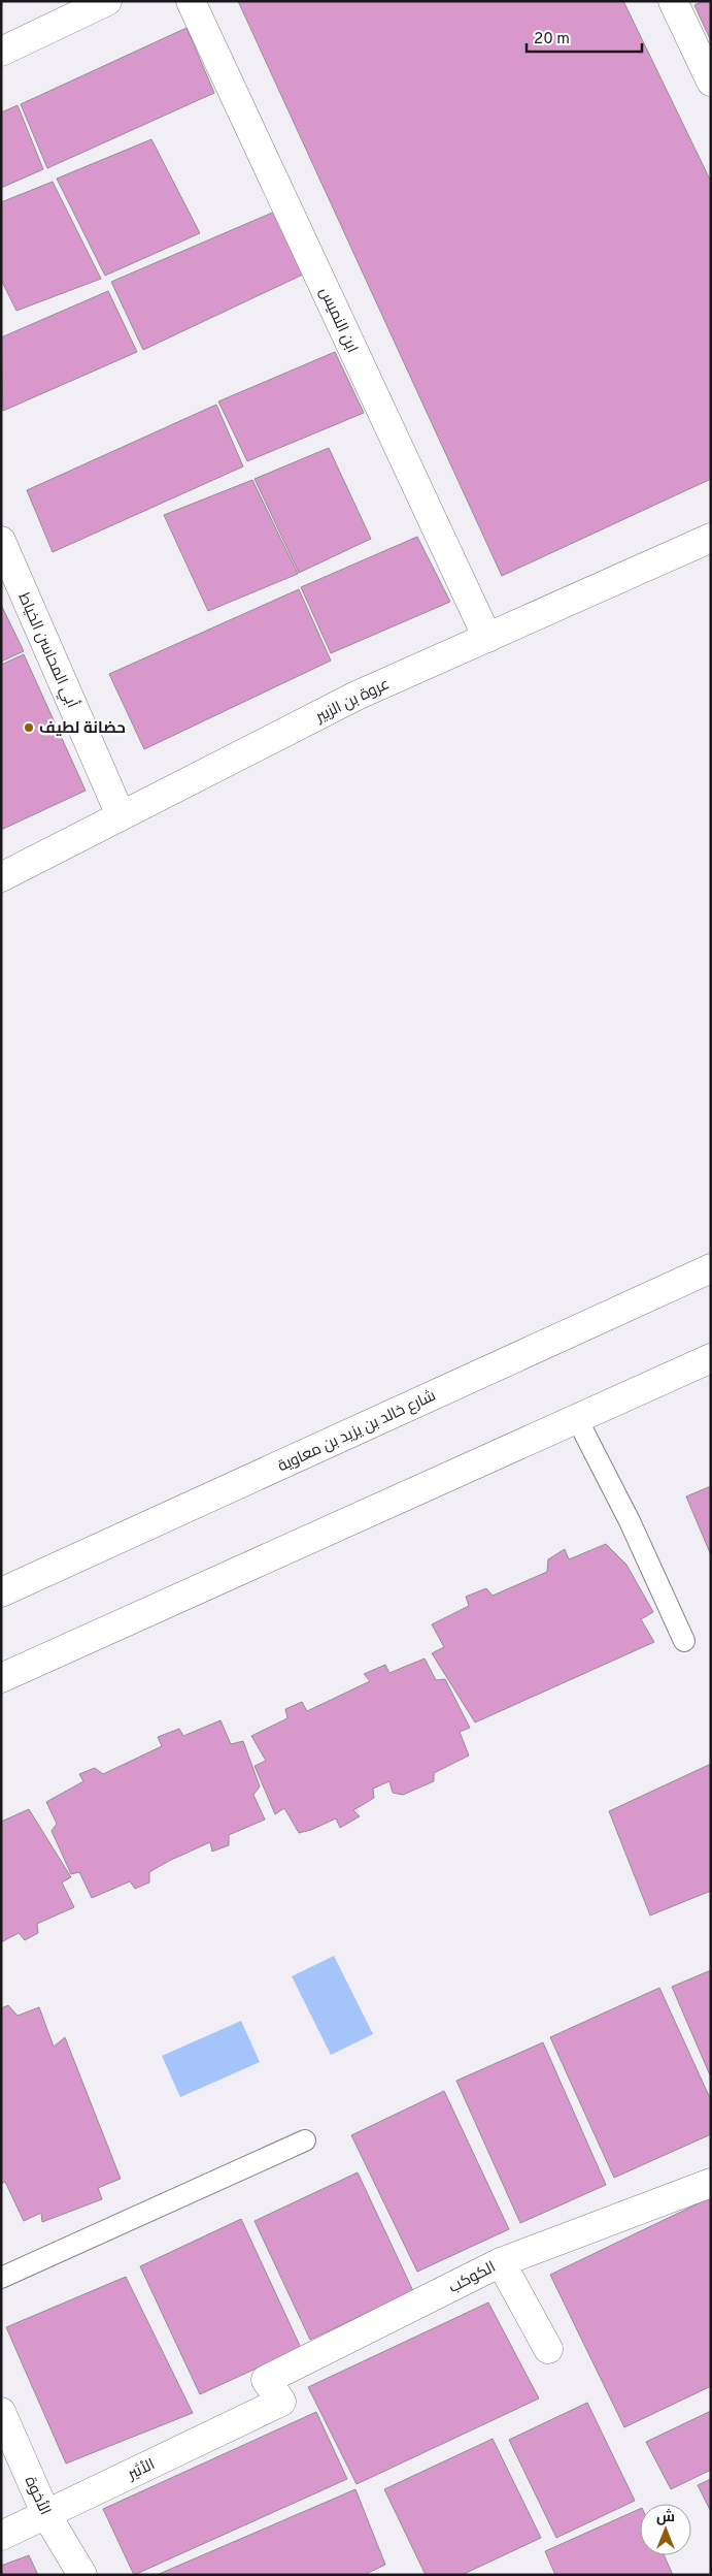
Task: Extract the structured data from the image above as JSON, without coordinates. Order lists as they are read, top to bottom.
{
  "streets": {
    "street": [
      "ابن النميس",
      "أبي المحاسن الخياط",
      "عروة بن الزبير",
      "شارع خالد بن يزيد بن معاوية",
      "الكوكب",
      "الأثير",
      "الأخوة"
    ]
  },
  "crossings": [
    ["ابن النميس", "عروة بن الزبير"],
    ["أبي المحاسن الخياط", "عروة بن الزبير"],
    ["الكوكب", "الأثير"],
    ["الأثير", "الأخوة"]
  ],
  "places": ["حضانة لطيف"],
  "scale_bar": "20 m",
  "north": "top"
}
